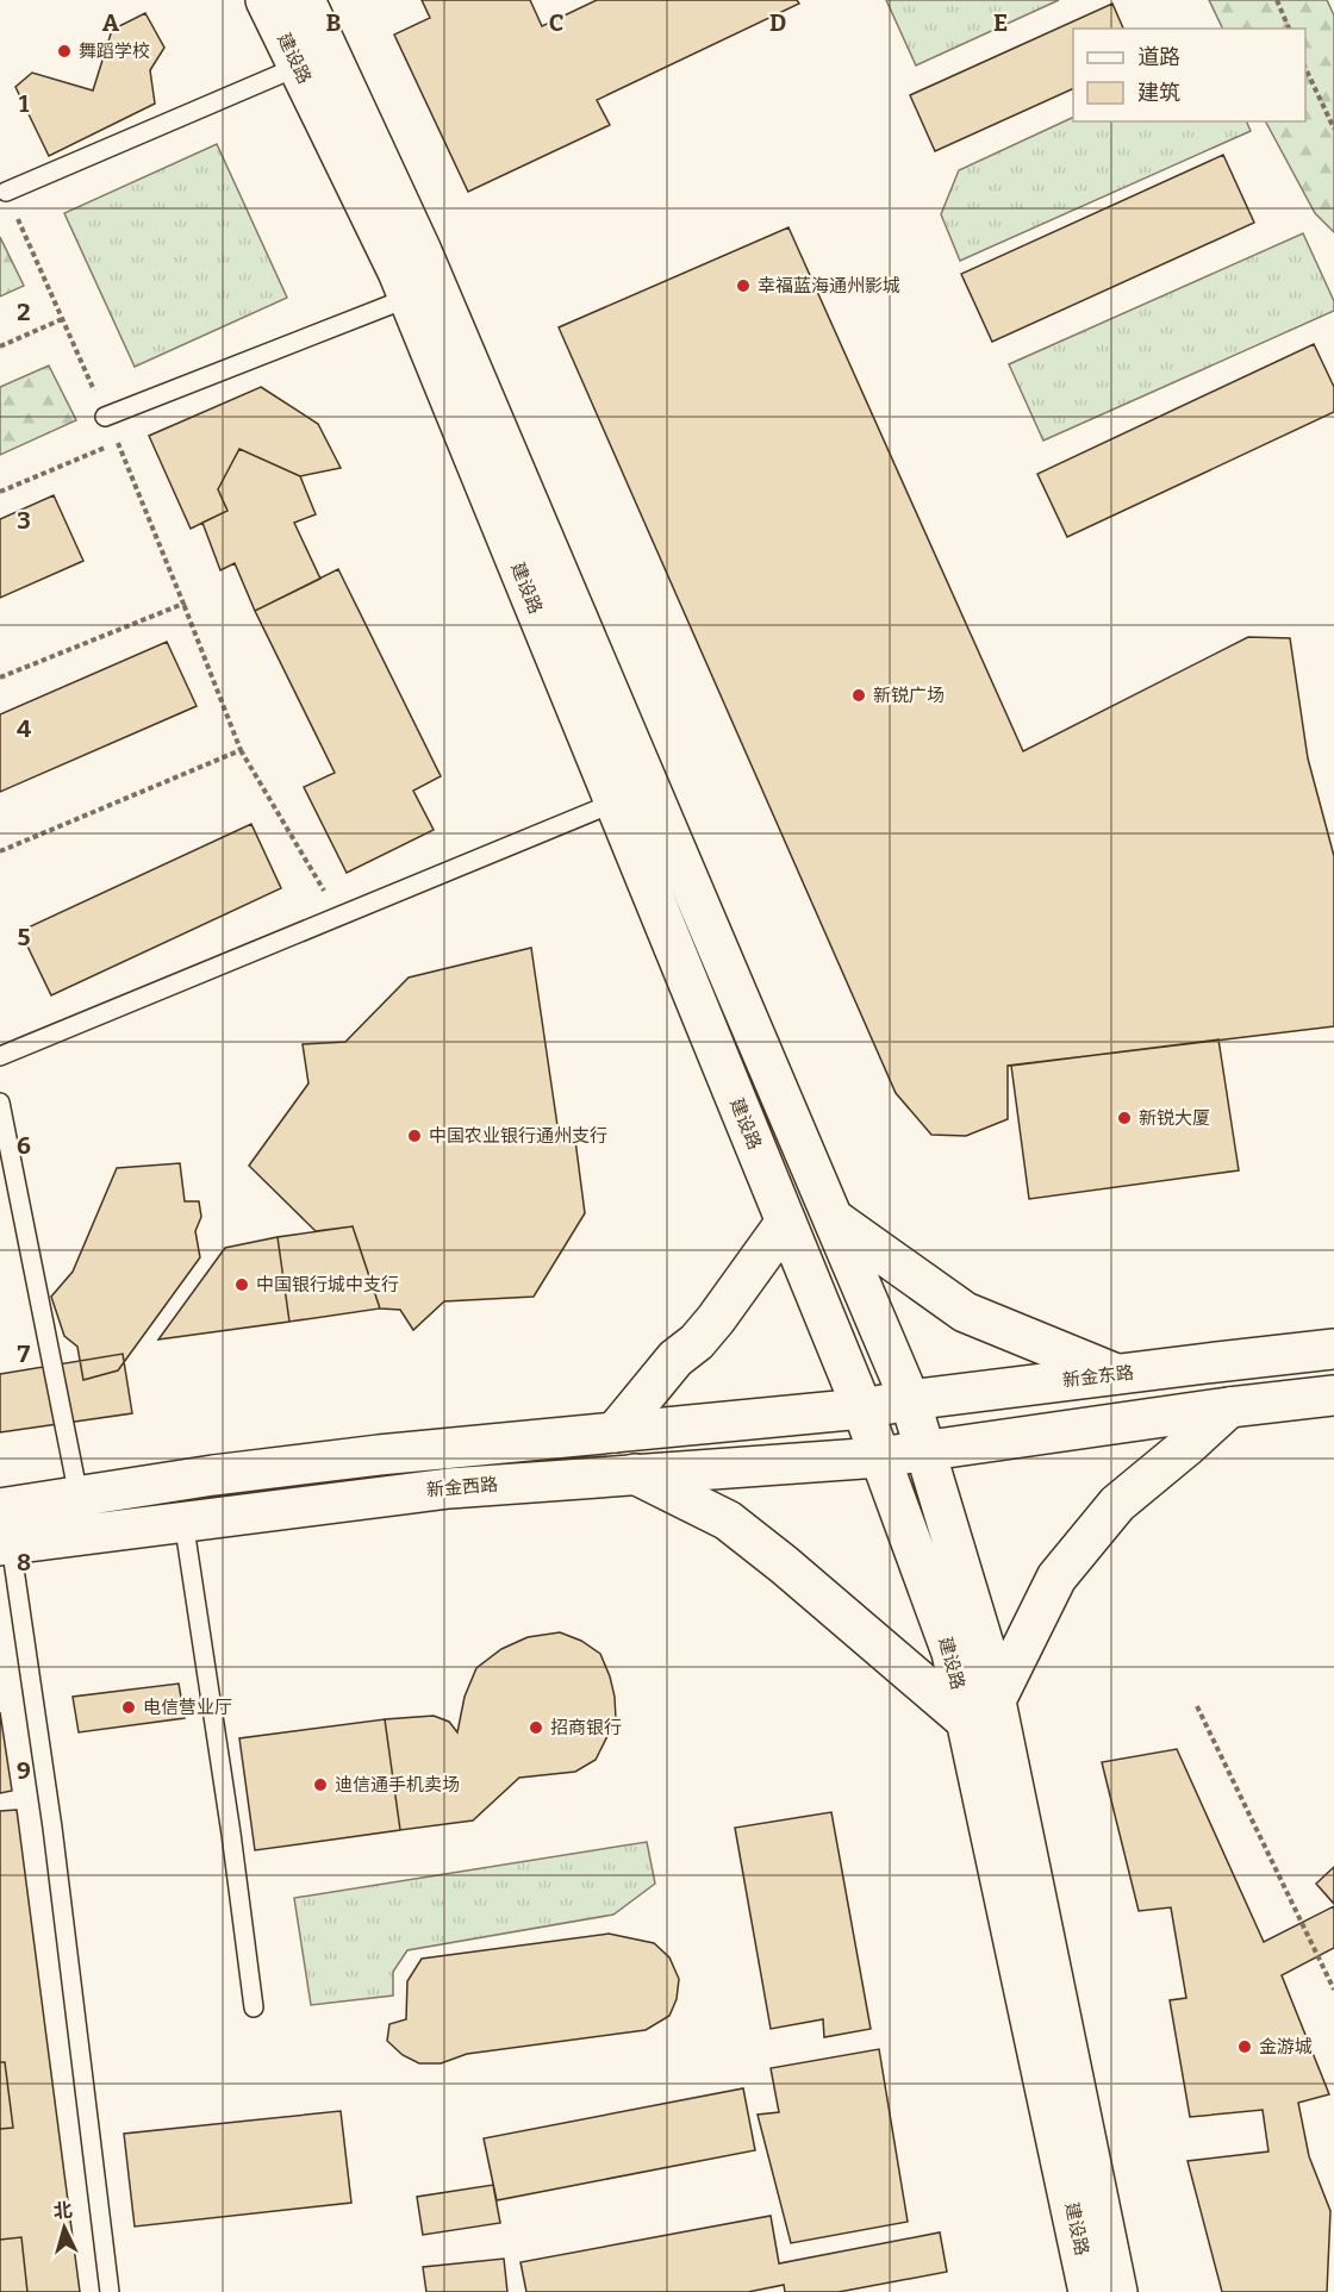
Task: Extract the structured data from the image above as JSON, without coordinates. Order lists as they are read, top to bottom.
{
  "streets": {
    "street": ["建设路", "新金东路", "新金西路"]
  },
  "crossings": [
    ["建设路", "新金东路"],
    ["建设路", "新金西路"]
  ],
  "places": [
    "舞蹈学校",
    "幸福蓝海通州影城",
    "新锐广场",
    "新锐大厦",
    "中国农业银行通州支行",
    "中国银行城中支行",
    "电信营业厅",
    "招商银行",
    "迪信通手机卖场",
    "金游城"
  ],
  "legend": ["道路", "建筑"],
  "north": "top",
  "grid": {
    "columns": [
      "A",
      "B",
      "C",
      "D",
      "E"
    ],
    "rows": [
      "1",
      "2",
      "3",
      "4",
      "5",
      "6",
      "7",
      "8",
      "9"
    ]
  }
}
